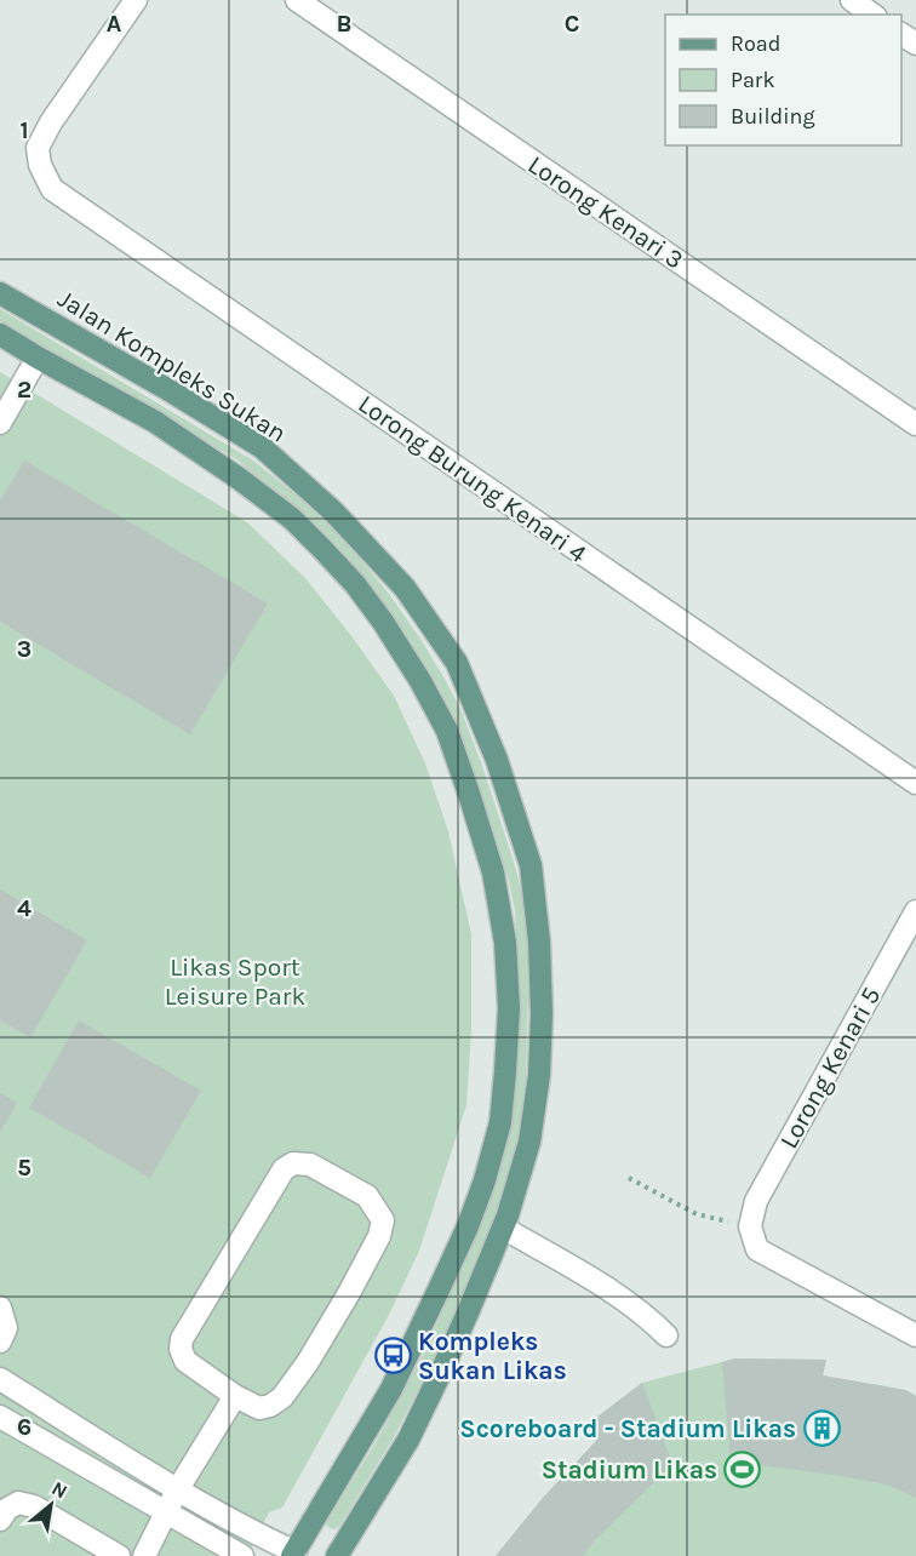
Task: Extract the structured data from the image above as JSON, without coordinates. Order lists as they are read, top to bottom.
{
  "streets": {
    "main road": ["Jalan Kompleks Sukan"],
    "street": ["Lorong Kenari 3", "Lorong Burung Kenari 4", "Lorong Kenari 5"]
  },
  "parks": ["Likas Sport Leisure Park"],
  "places": {
    "bus stop": ["Kompleks Sukan Likas"],
    "building": ["Scoreboard - Stadium Likas"],
    "sports": ["Stadium Likas"]
  },
  "legend": ["Road", "Park", "Building"],
  "north": "top right",
  "grid": {
    "columns": ["A", "B", "C"],
    "rows": [
      "1",
      "2",
      "3",
      "4",
      "5",
      "6"
    ]
  }
}
